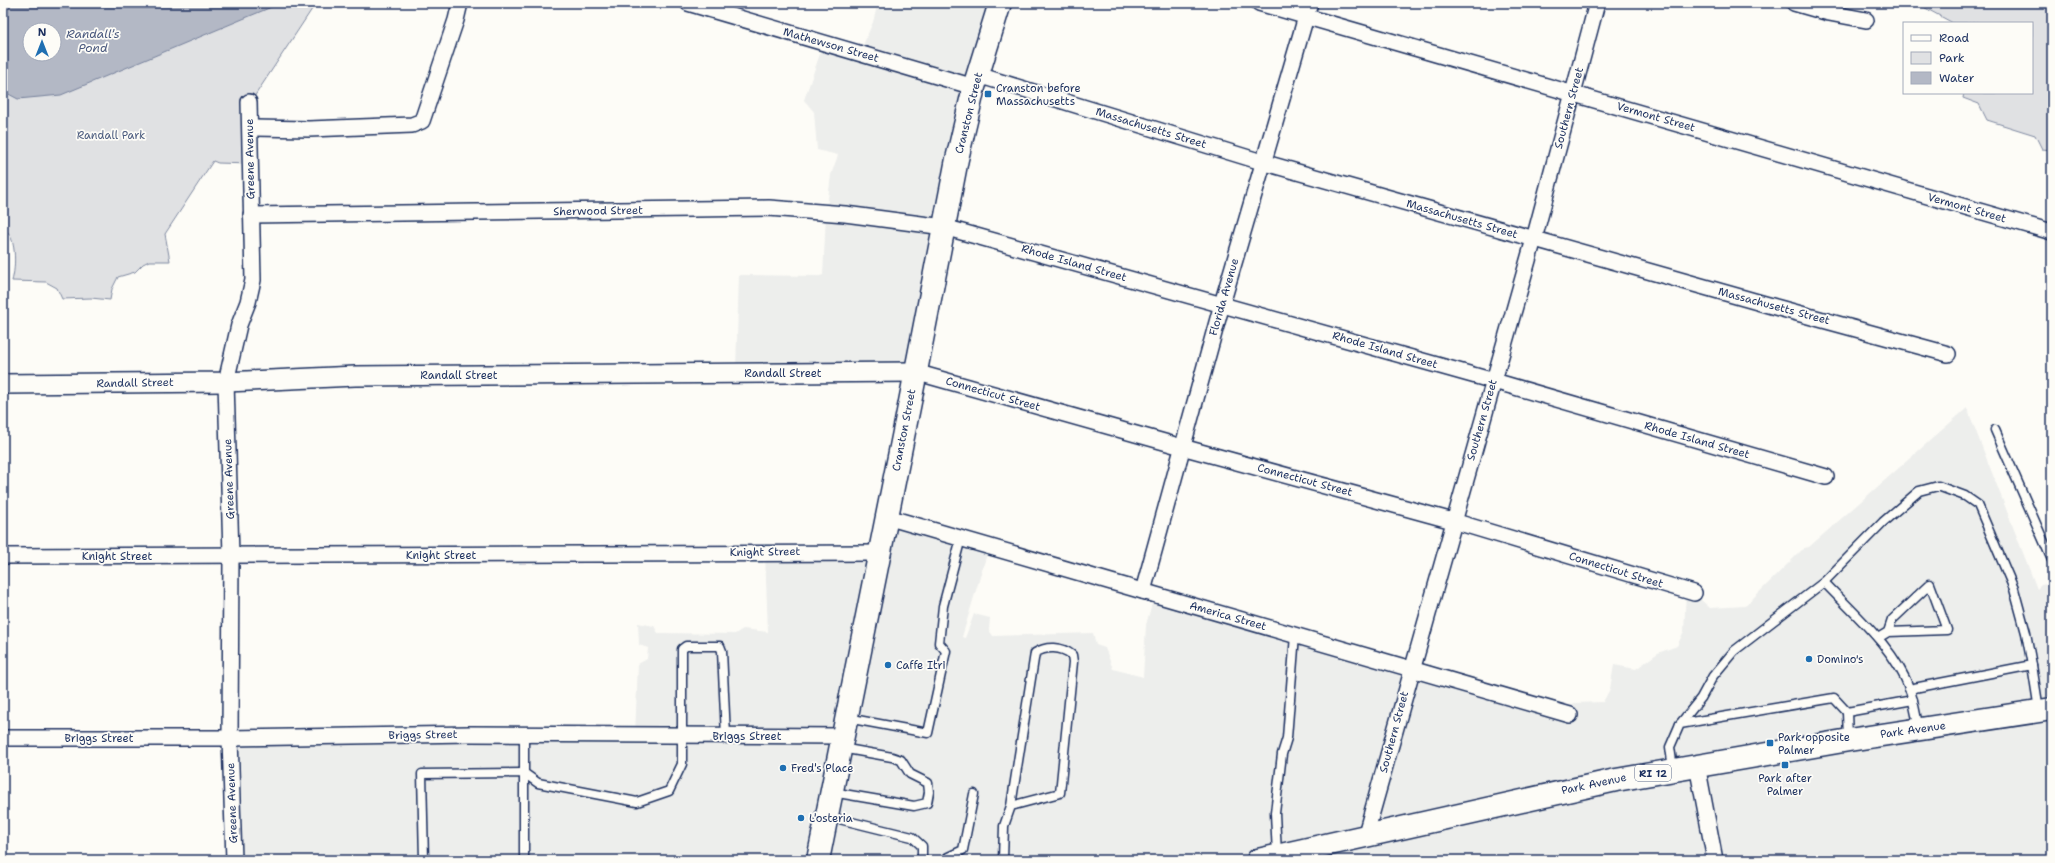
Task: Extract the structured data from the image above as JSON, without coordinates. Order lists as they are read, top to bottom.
{
  "streets": {
    "main road": ["Cranston Street", "Park Avenue", "RI 12"],
    "street": [
      "Mathewson Street",
      "Southern Street",
      "Vermont Street",
      "Massachusetts Street",
      "Greene Avenue",
      "Sherwood Street",
      "Rhode Island Street",
      "Florida Avenue",
      "Randall Street",
      "Connecticut Street",
      "Knight Street",
      "America Street",
      "Briggs Street"
    ]
  },
  "crossings": [
    ["Mathewson Street", "Cranston Street"],
    ["Mathewson Street", "Massachusetts Street"],
    ["Southern Street", "Vermont Street"],
    ["Southern Street", "Massachusetts Street"],
    ["Southern Street", "Rhode Island Street"],
    ["Southern Street", "Connecticut Street"],
    ["Southern Street", "America Street"],
    ["Southern Street", "Park Avenue"],
    ["Cranston Street", "Massachusetts Street"],
    ["Cranston Street", "Sherwood Street"],
    ["Cranston Street", "Rhode Island Street"],
    ["Cranston Street", "Randall Street"],
    ["Cranston Street", "Connecticut Street"],
    ["Cranston Street", "Knight Street"],
    ["Cranston Street", "America Street"],
    ["Cranston Street", "Briggs Street"],
    ["Vermont Street", "Florida Avenue"],
    ["Massachusetts Street", "Florida Avenue"],
    ["Greene Avenue", "Sherwood Street"],
    ["Greene Avenue", "Randall Street"],
    ["Greene Avenue", "Knight Street"],
    ["Greene Avenue", "Briggs Street"],
    ["Sherwood Street", "Rhode Island Street"],
    ["Rhode Island Street", "Florida Avenue"],
    ["Florida Avenue", "Connecticut Street"],
    ["Florida Avenue", "America Street"],
    ["Randall Street", "Connecticut Street"]
  ],
  "water": ["Randall's Pond"],
  "parks": ["Randall Park"],
  "places": {
    "transit": ["Cranston before Massachusetts", "Park opposite Palmer", "Park after Palmer"],
    "other": [
      "Domino's",
      "Caffe Itri",
      "Fred's Place",
      "L'osteria"
    ]
  },
  "legend": ["Road", "Park", "Water"],
  "north": "top"
}
